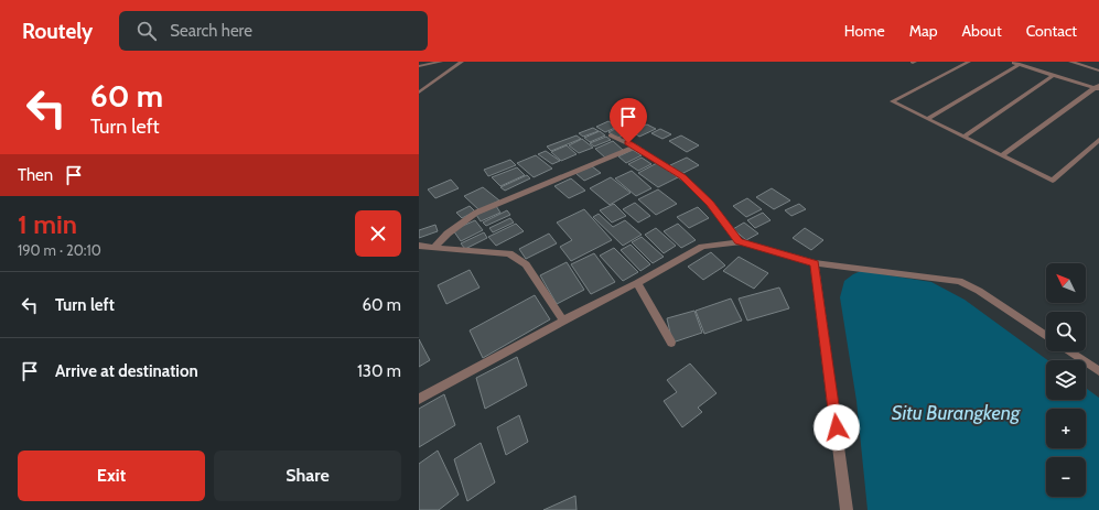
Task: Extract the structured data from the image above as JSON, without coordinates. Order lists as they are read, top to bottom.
{
  "water": ["Situ Burangkeng"],
  "north": "top left",
  "page": {
    "header": "Routely",
    "search": "Search here",
    "nav": [
      "Home",
      "Map",
      "About",
      "Contact"
    ],
    "turn": ["60 m", "Turn left"],
    "then": "Then",
    "heading": ["1 min", "190 m · 20:10"],
    "map_buttons": ["+", "−"],
    "list": [
      {
        "name": "Turn left",
        "value": "60 m"
      },
      {
        "name": "Arrive at destination",
        "value": "130 m"
      }
    ],
    "buttons": ["Exit", "Share"]
  }
}
